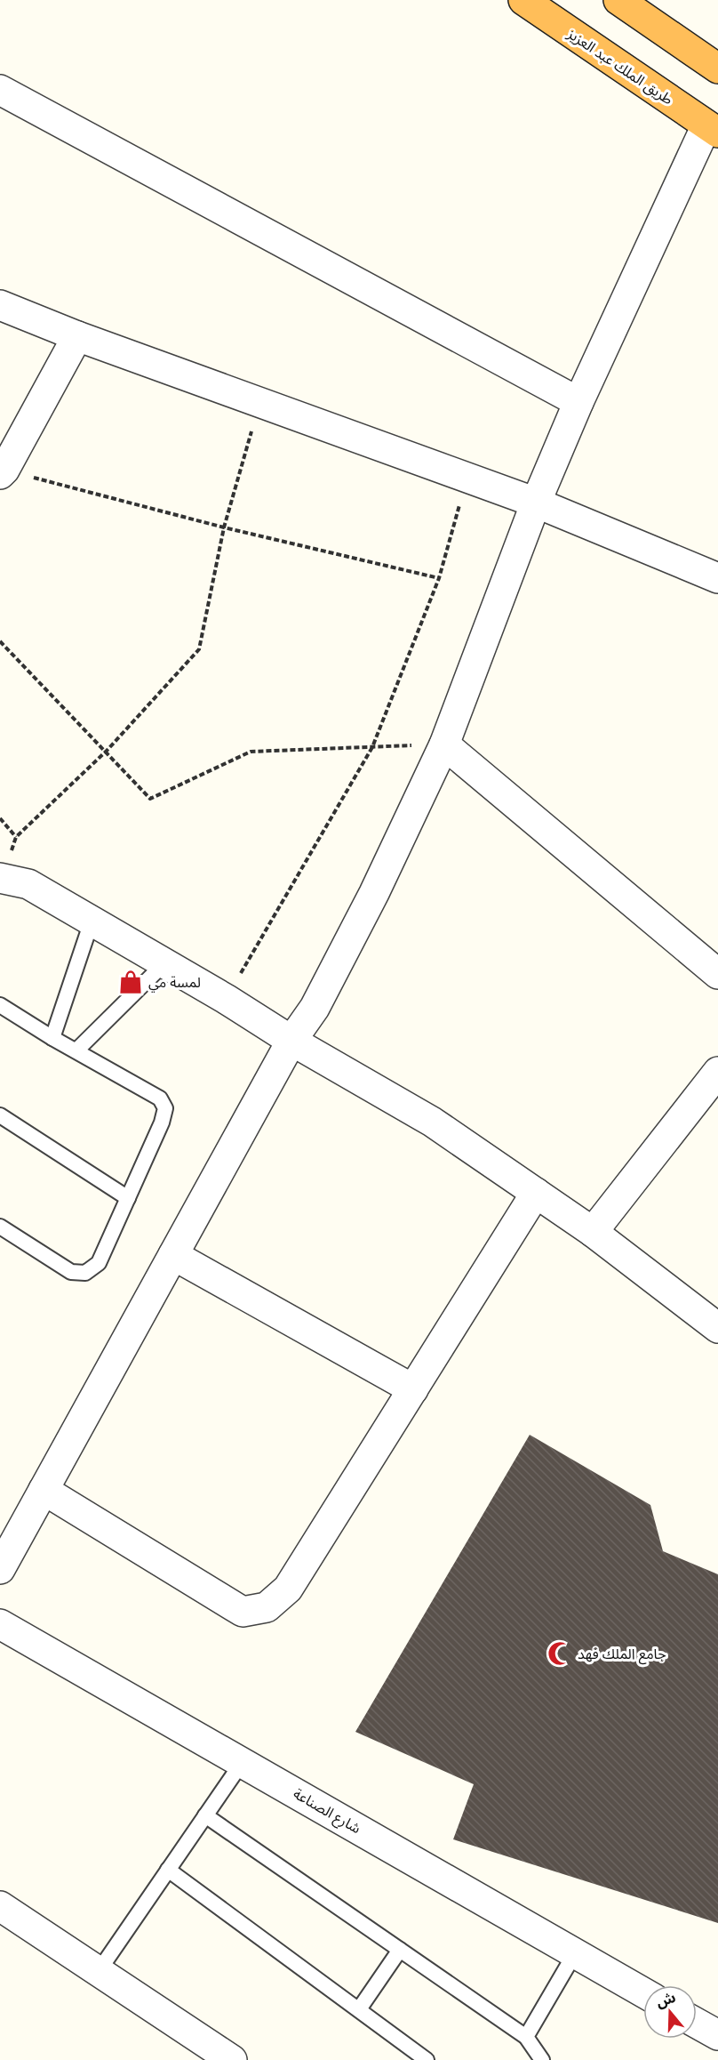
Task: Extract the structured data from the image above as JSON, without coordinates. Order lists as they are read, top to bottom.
{
  "streets": {
    "highway": ["طريق الملك عبد العزيز"],
    "street": ["شارع الصناعة"]
  },
  "places": {
    "shop": ["لمسة مي"],
    "mosque": ["جامع الملك فهد"]
  },
  "north": "top"
}
